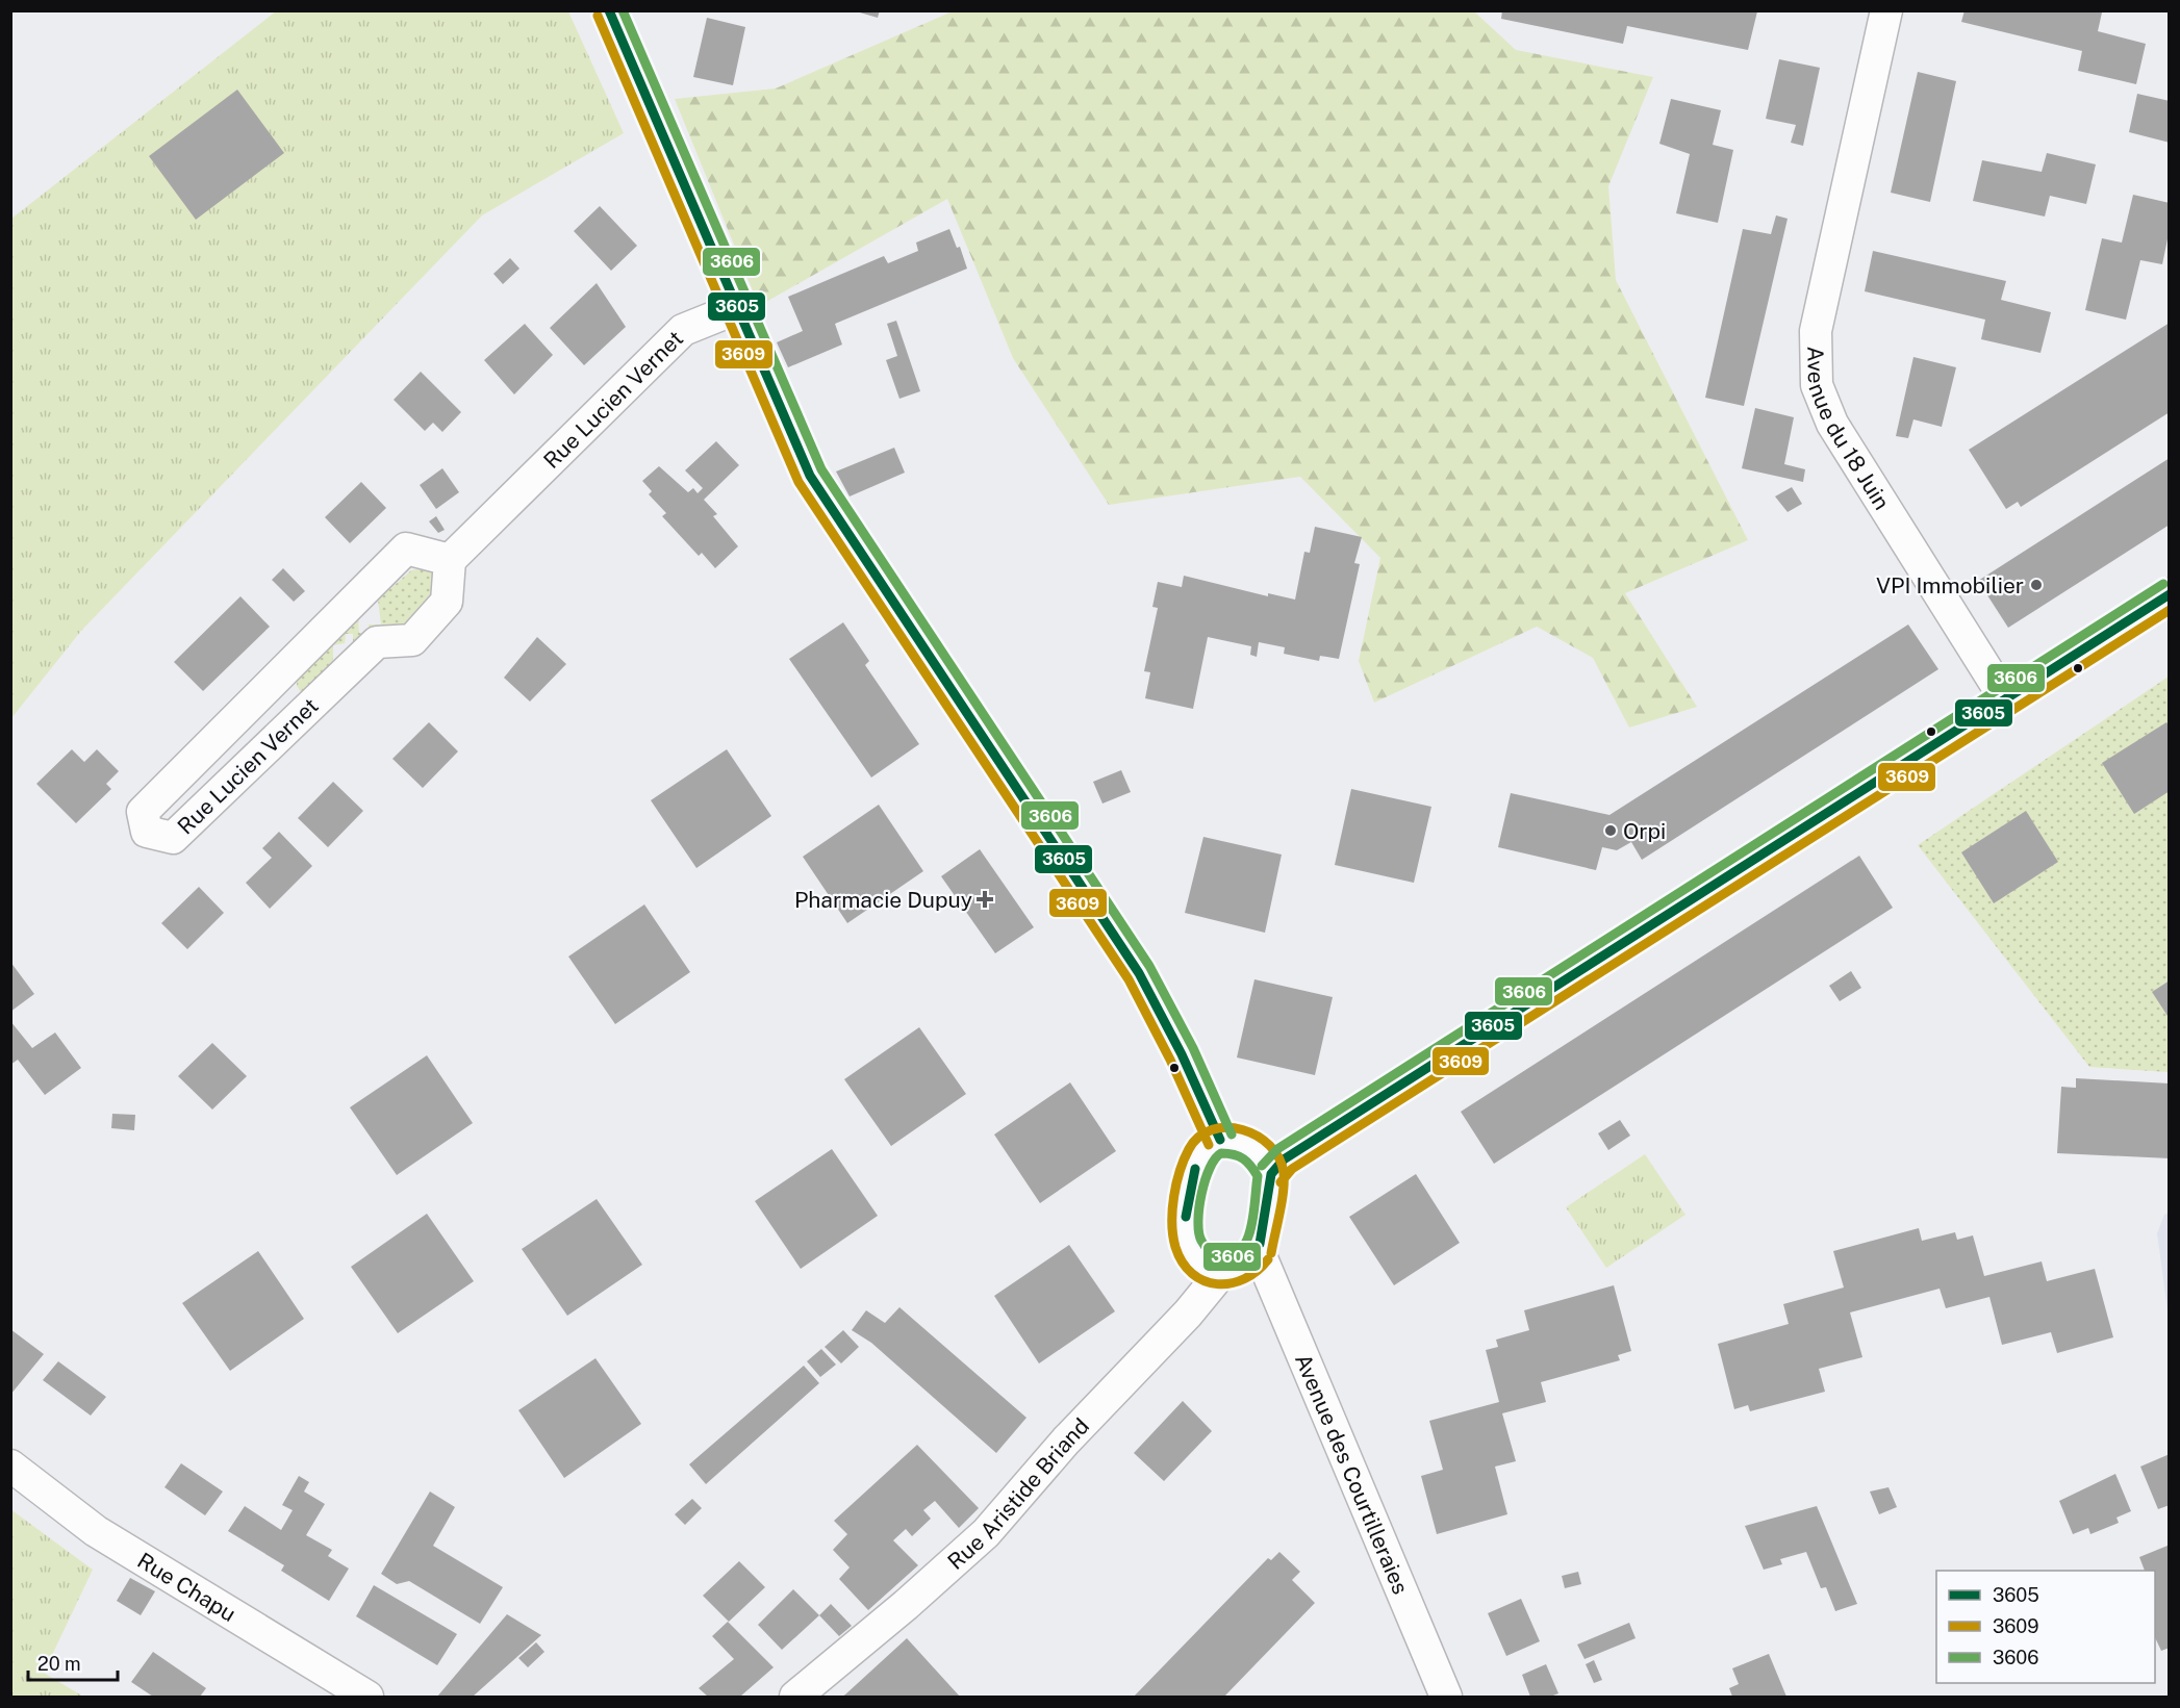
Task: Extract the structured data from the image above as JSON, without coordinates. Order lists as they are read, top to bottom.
{
  "streets": {
    "street": [
      "Rue Lucien Vernet",
      "Avenue du 18 Juin",
      "Avenue des Courtilleraies",
      "Rue Aristide Briand",
      "Rue Chapu"
    ]
  },
  "crossings": [
    ["Avenue des Courtilleraies", "Rue Aristide Briand"]
  ],
  "places": {
    "other": ["VPI Immobilier", "Orpi"],
    "health": ["Pharmacie Dupuy"]
  },
  "lines": ["transit line 3605", "transit line 3606", "transit line 3609"],
  "legend": ["3605", "3609", "3606"],
  "scale_bar": "20 m"
}
